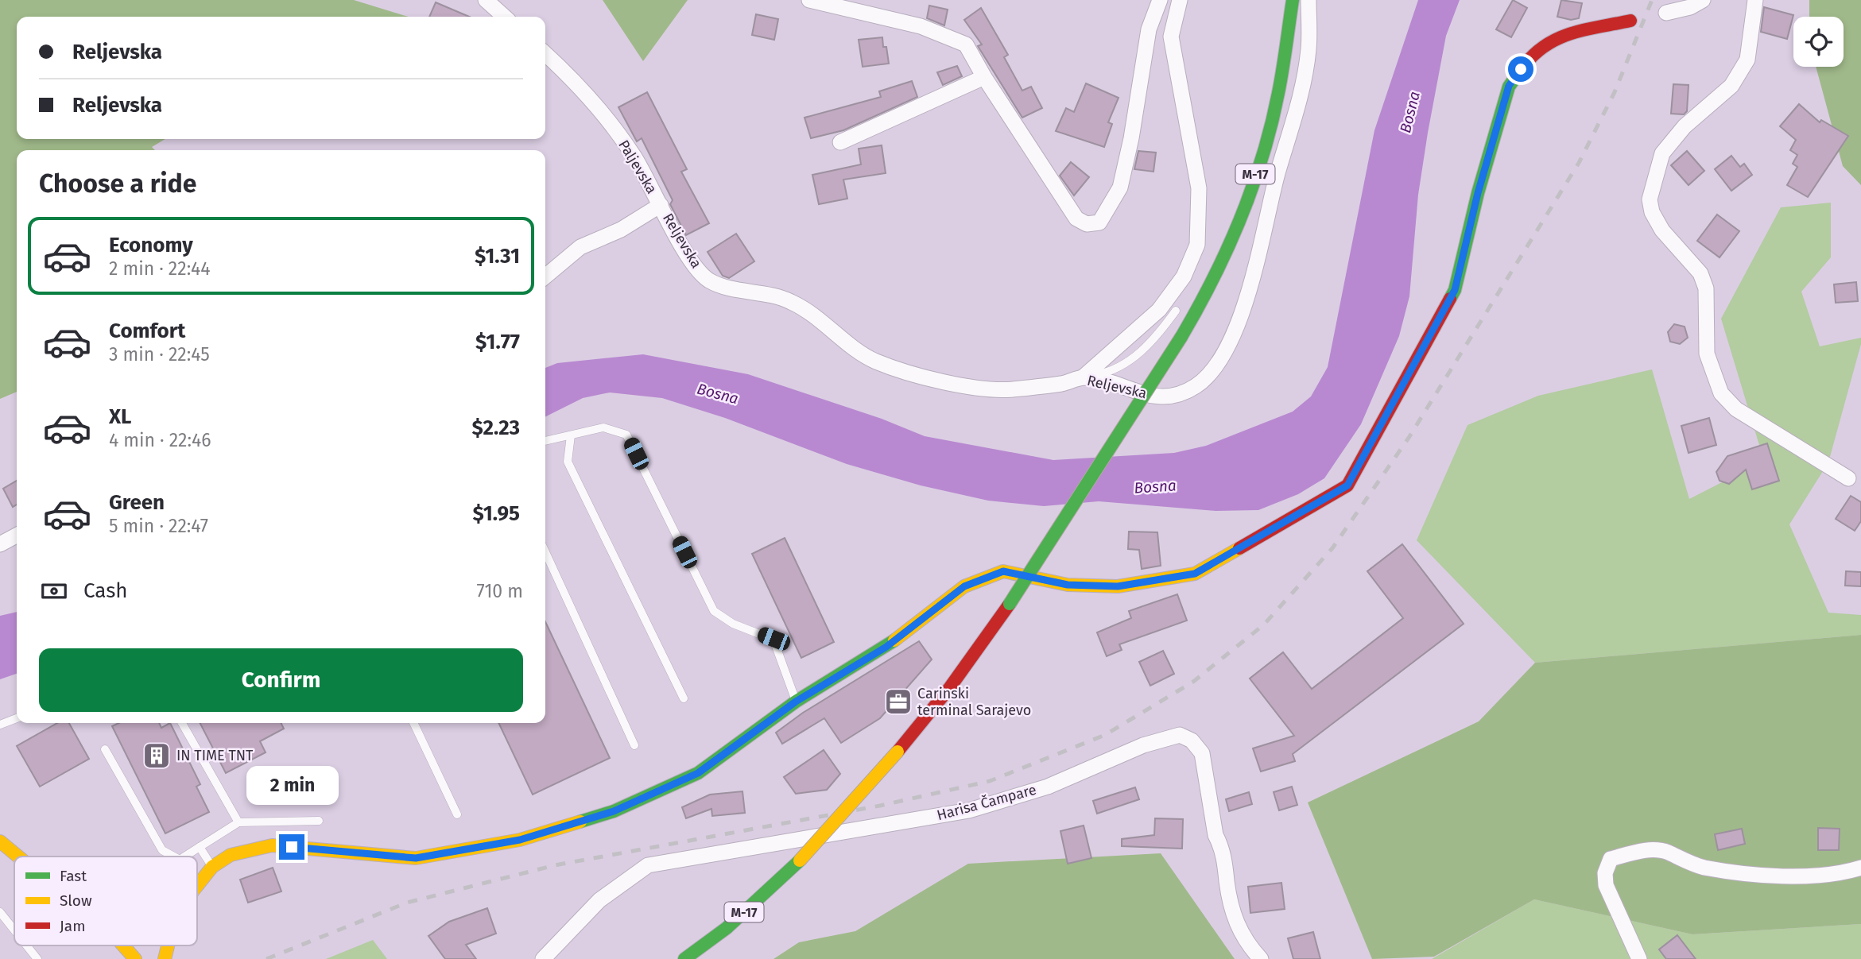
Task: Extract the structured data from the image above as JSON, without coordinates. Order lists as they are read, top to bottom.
{
  "streets": {
    "street": [
      "Paljevska",
      "M-17",
      "Reljevska",
      "Harisa Čampare"
    ]
  },
  "crossings": [
    ["Paljevska", "Reljevska"]
  ],
  "water": ["Bosna"],
  "places": {
    "office": ["Carinski terminal Sarajevo"],
    "building": ["IN TIME TNT"]
  },
  "legend": ["Fast", "Slow", "Jam"],
  "page": {
    "banner": ["Reljevska", "Reljevska"],
    "heading": "Choose a ride",
    "list": [
      {
        "name": "Economy",
        "note": "2 min · 22:44",
        "value": "$1.31"
      },
      {
        "name": "Comfort",
        "note": "3 min · 22:45",
        "value": "$1.77"
      },
      {
        "name": "XL",
        "note": "4 min · 22:46",
        "value": "$2.23"
      },
      {
        "name": "Green",
        "note": "5 min · 22:47",
        "value": "$1.95"
      }
    ],
    "pay": ["Cash", "710 m"],
    "buttons": "Confirm",
    "bubble": "2 min"
  }
}
